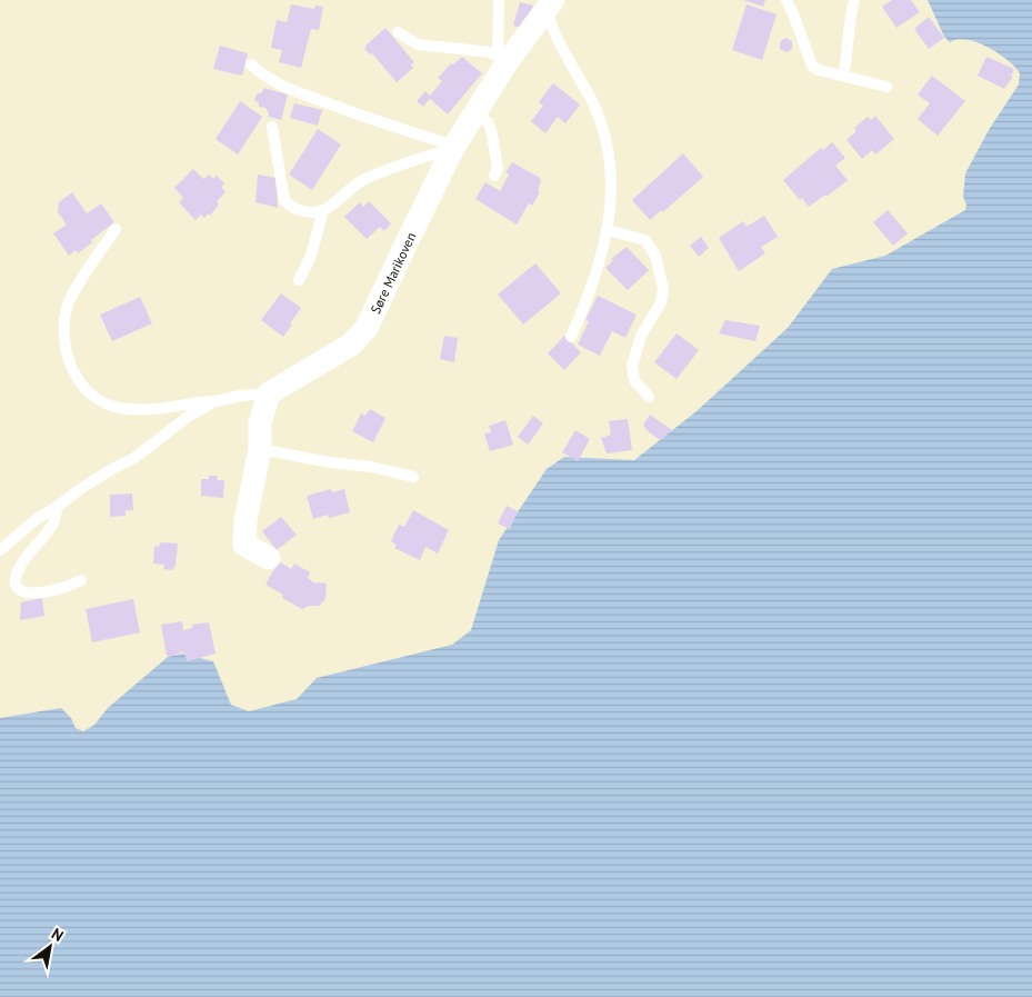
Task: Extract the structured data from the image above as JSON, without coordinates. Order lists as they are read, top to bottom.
{
  "streets": {
    "street": ["Søre Marikoven"]
  },
  "north": "top right"
}
